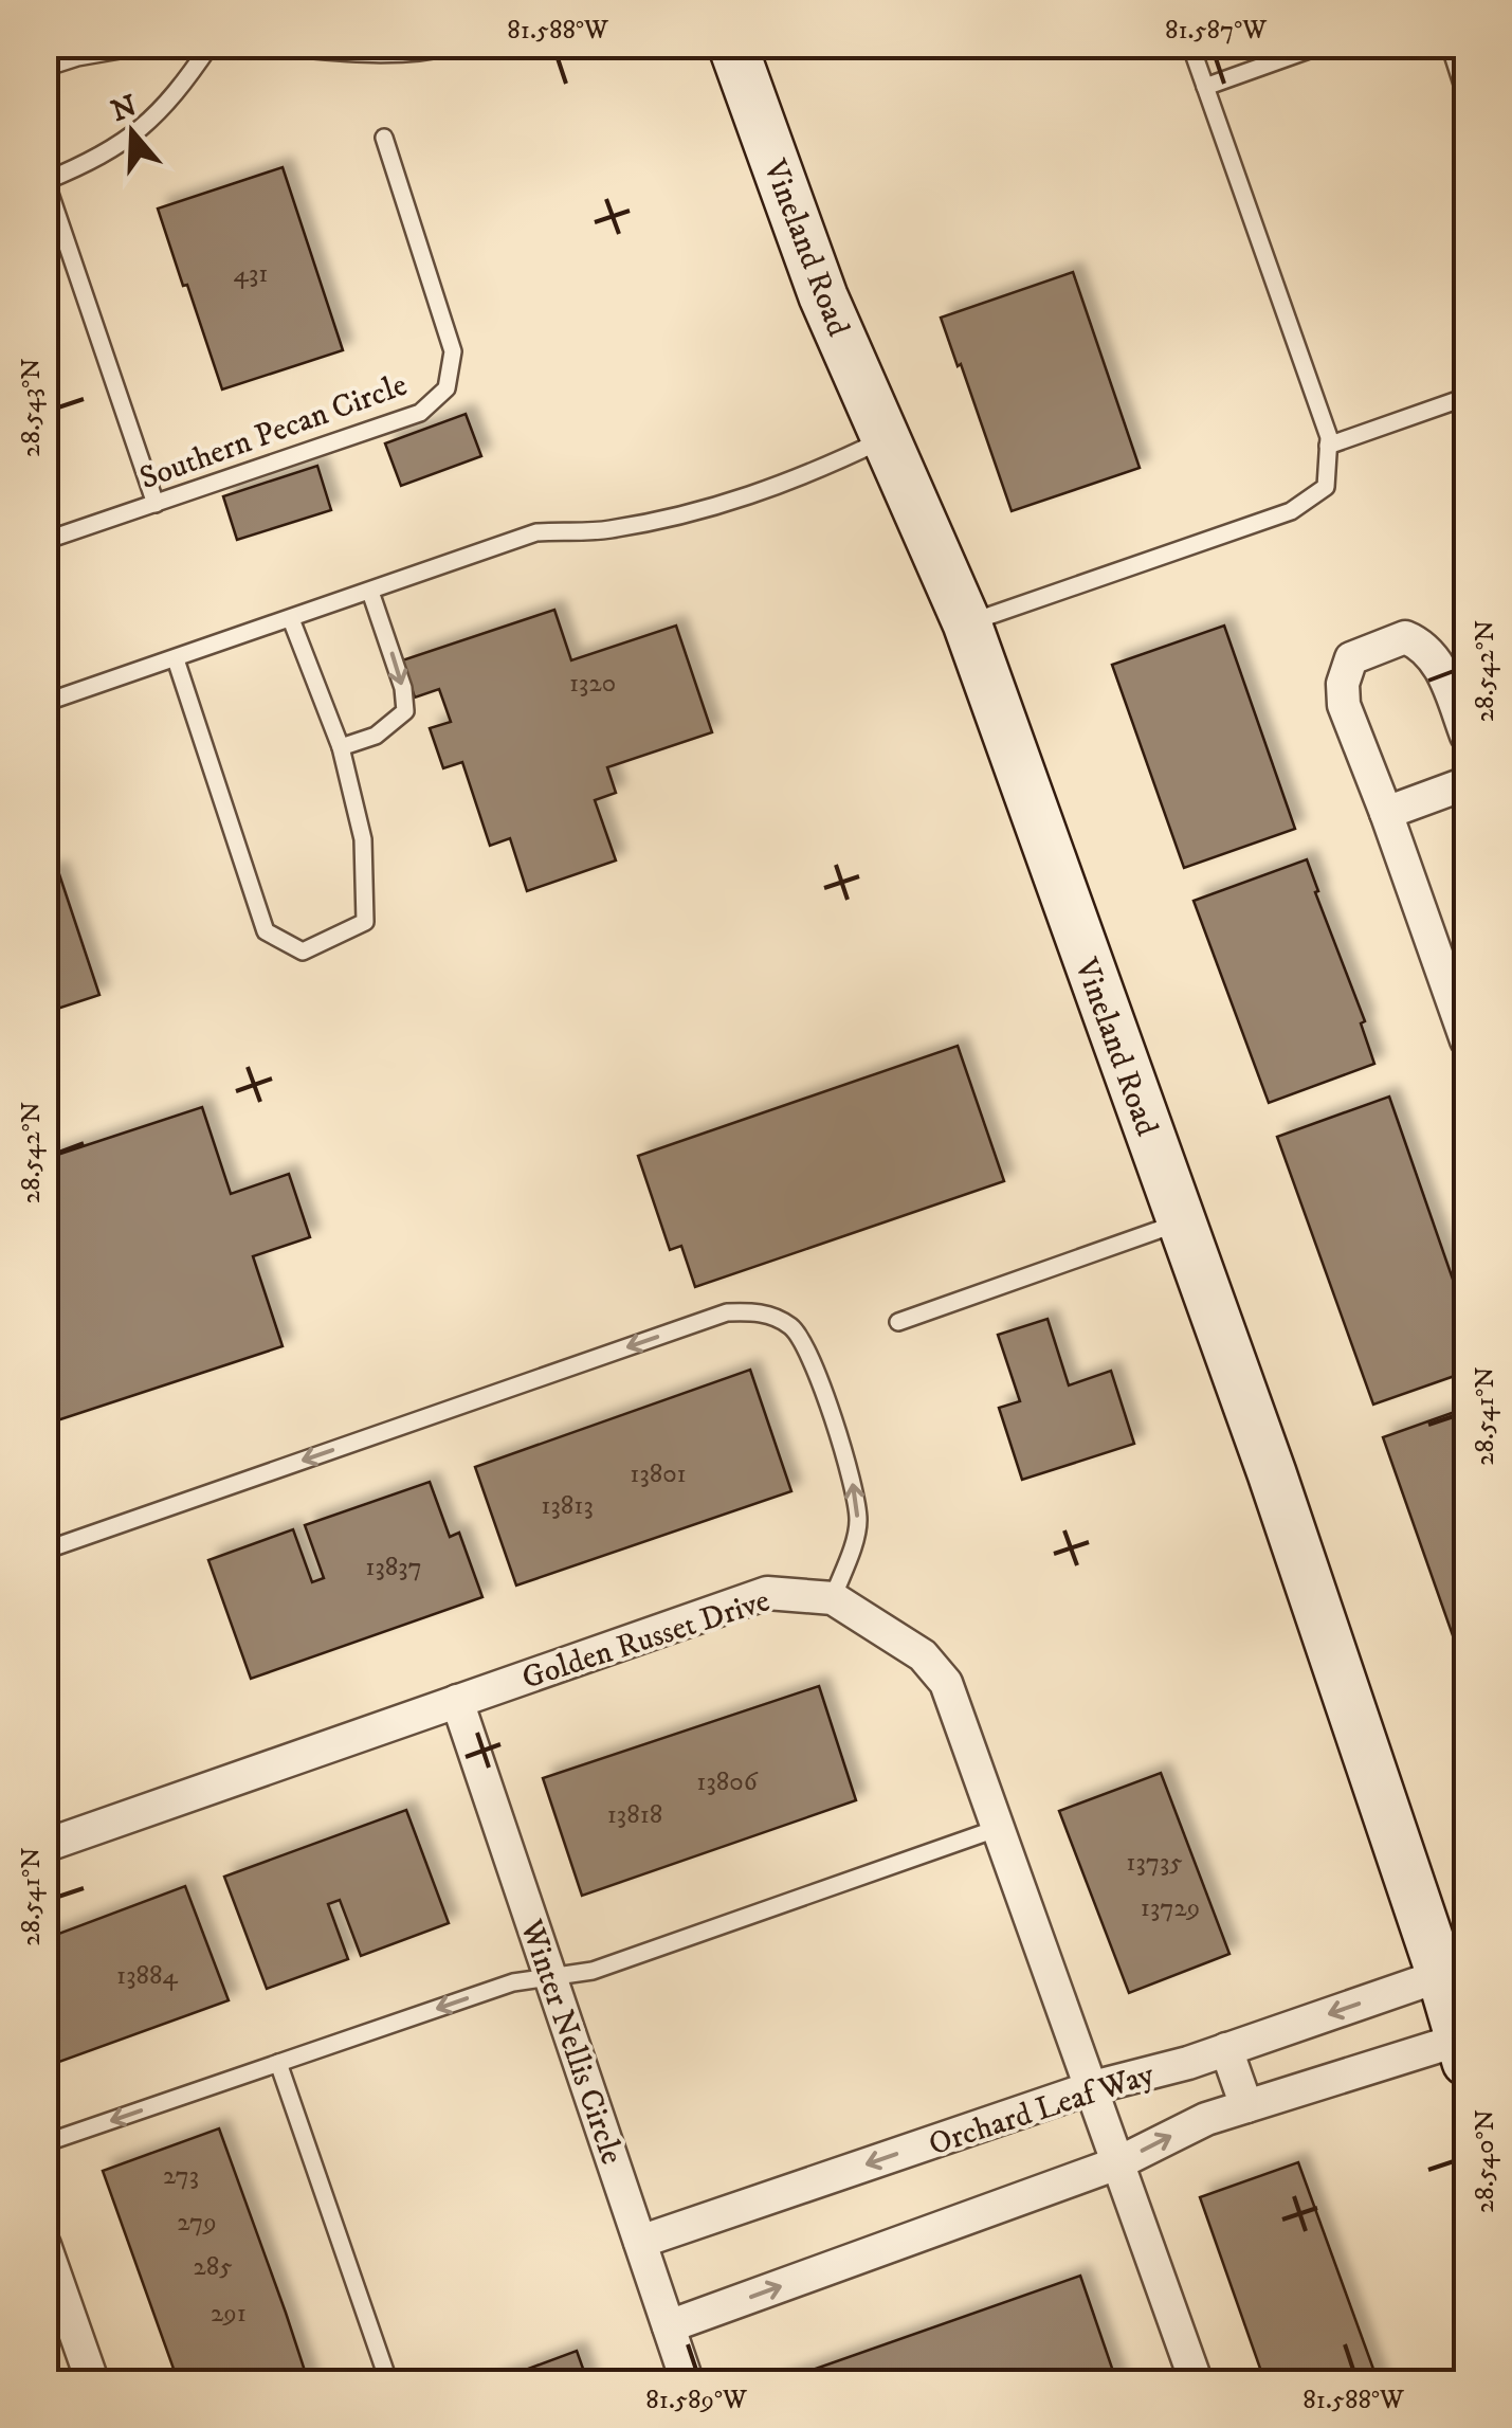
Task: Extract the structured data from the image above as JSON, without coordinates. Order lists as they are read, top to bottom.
{
  "streets": {
    "main road": ["Vineland Road"],
    "street": ["Golden Russet Drive", "Winter Nellis Circle", "Orchard Leaf Way"],
    "lane": ["Southern Pecan Circle"]
  },
  "crossings": [
    ["Vineland Road", "Orchard Leaf Way"],
    ["Golden Russet Drive", "Winter Nellis Circle"],
    ["Golden Russet Drive", "Orchard Leaf Way"],
    ["Winter Nellis Circle", "Orchard Leaf Way"]
  ],
  "house_numbers": [
    "431",
    "1320",
    "13801",
    "13813",
    "13837",
    "13806",
    "13818",
    "13735",
    "13729",
    "13884",
    "273",
    "279",
    "285",
    "291"
  ],
  "north": "top",
  "coordinates": [
    "81.588°W",
    "81.587°W",
    "28.543°N",
    "28.542°N",
    "28.541°N",
    "28.540°N",
    "81.589°W"
  ]
}
